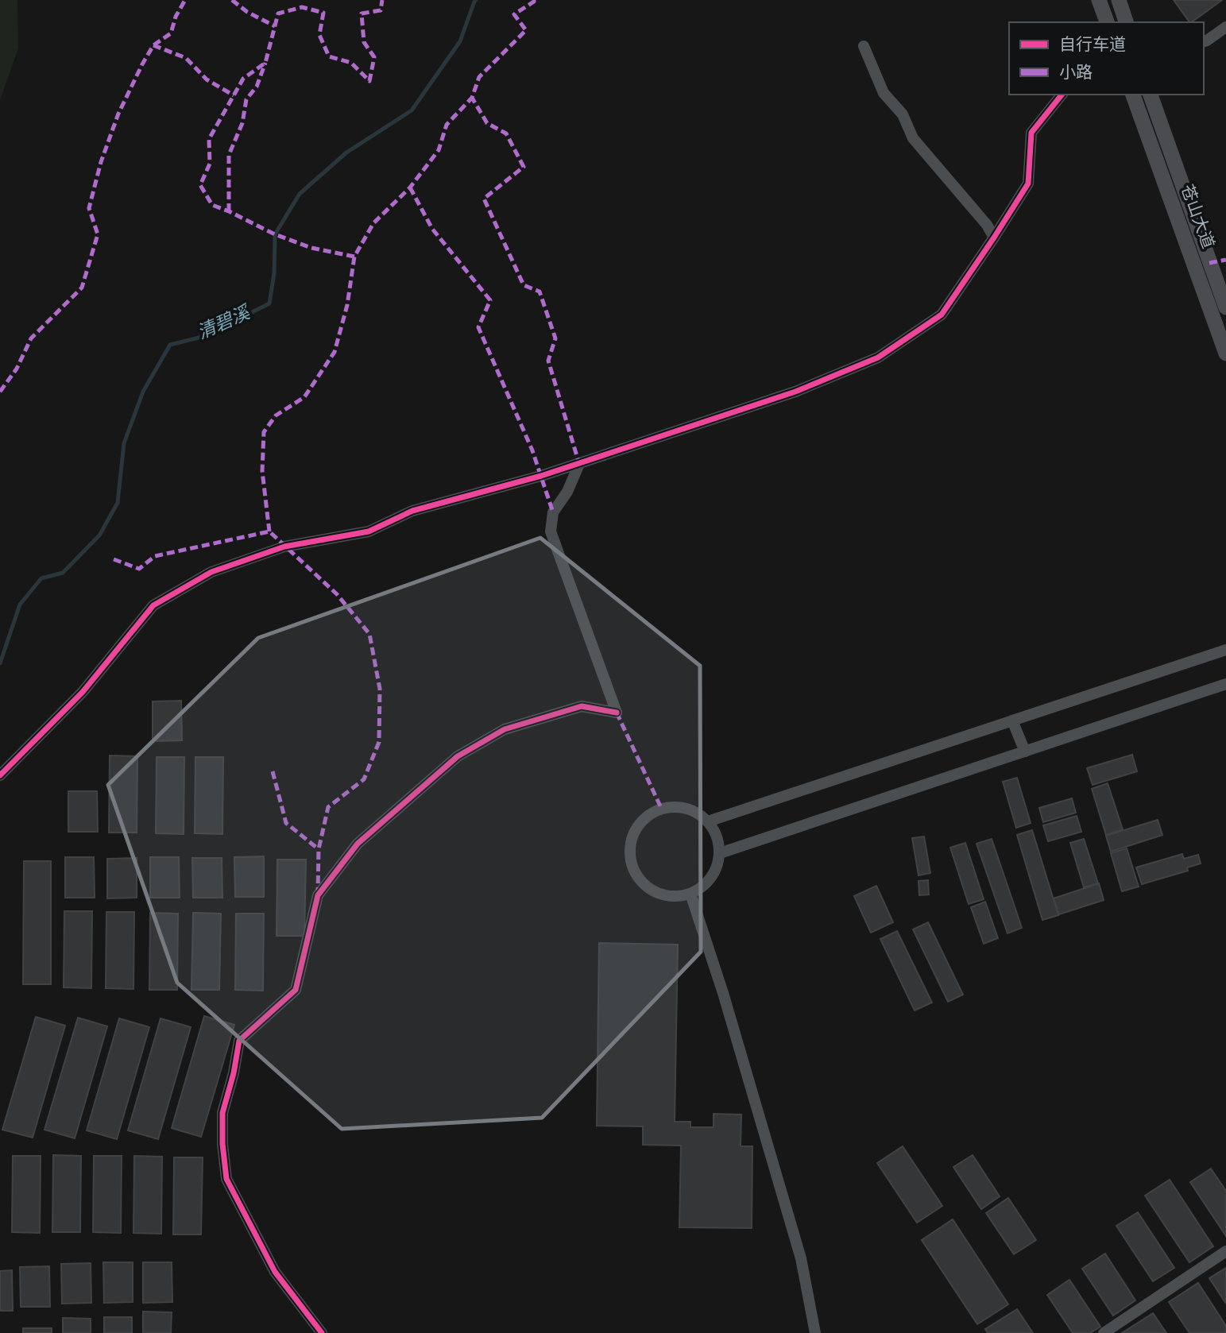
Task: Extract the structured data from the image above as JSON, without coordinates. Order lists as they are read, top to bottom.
{
  "streets": {
    "main road": ["苍山大道"]
  },
  "water": ["清碧溪"],
  "legend": ["自行车道", "小路"]
}
